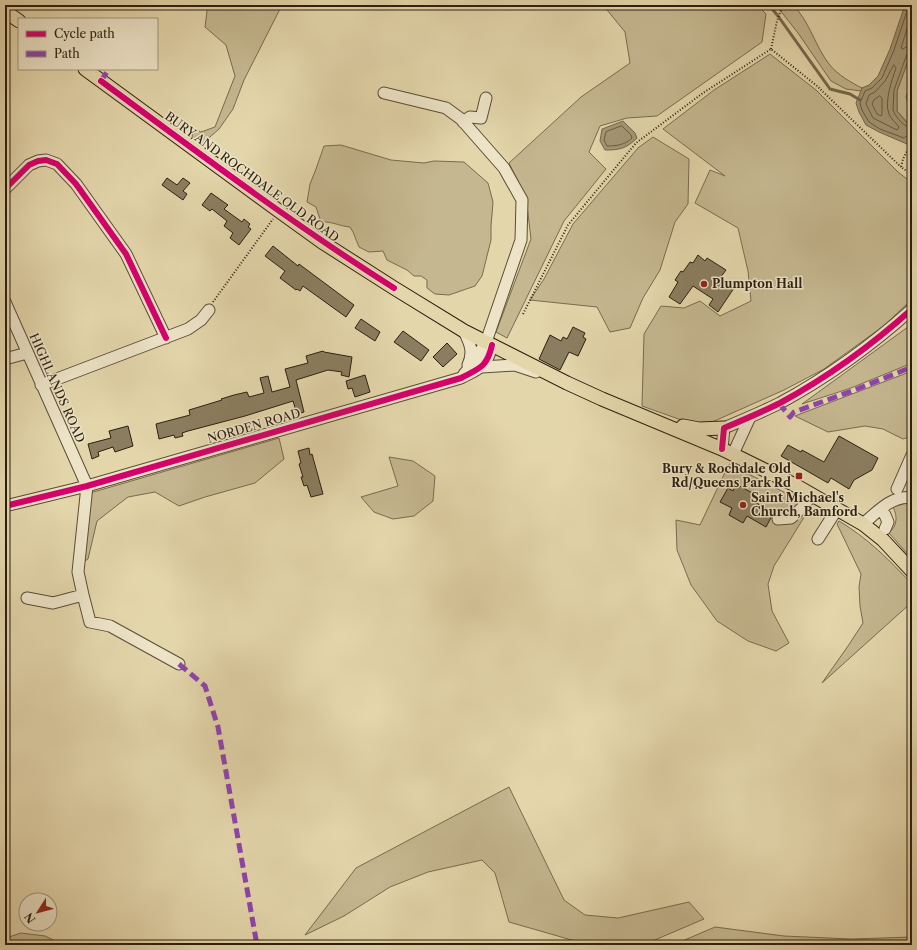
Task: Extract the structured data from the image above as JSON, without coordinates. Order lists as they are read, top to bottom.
{
  "streets": {
    "main road": ["BURY AND ROCHDALE OLD ROAD"],
    "street": ["HIGHLANDS ROAD", "NORDEN ROAD"]
  },
  "crossings": [
    ["HIGHLANDS ROAD", "NORDEN ROAD"]
  ],
  "places": {
    "other": ["Plumpton Hall", "Saint Michael's Church, Bamford"],
    "transit": ["Bury & Rochdale Old Rd/Queens Park Rd"]
  },
  "legend": ["Cycle path", "Path"],
  "north": "bottom left"
}
